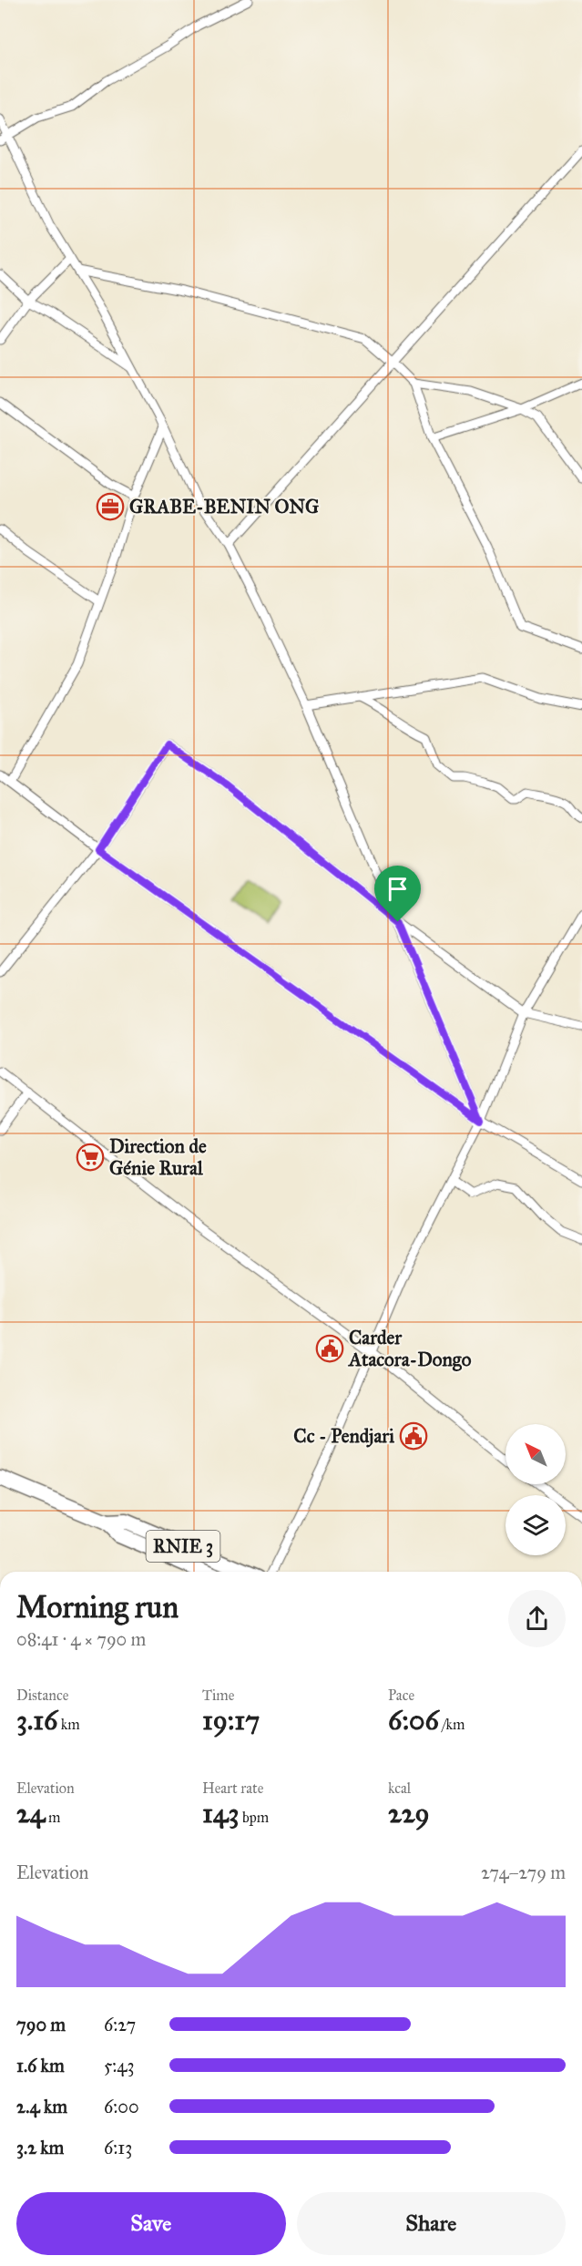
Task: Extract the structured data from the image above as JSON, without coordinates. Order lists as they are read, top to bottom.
{
  "streets": {
    "highway": ["RNIE 3"]
  },
  "places": {
    "office": ["GRABE-BENIN ONG"],
    "supermarket": ["Direction de Génie Rural"],
    "public building": ["Carder Atacora-Dongo", "Cc - Pendjari"]
  },
  "north": "top left",
  "page": {
    "heading": ["Morning run", "08:41 · 4 × 790 m"],
    "stats": [
      ["Distance", "3.16 km"],
      ["Time", "19:17"],
      ["Pace", "6:06 /km"],
      ["Elevation", "24 m"],
      ["Heart rate", "143 bpm"],
      ["kcal", "229"]
    ],
    "chart": ["Elevation", "274–279 m"],
    "list": [
      {
        "name": "790 m",
        "note": "6:27"
      },
      {
        "name": "1.6 km",
        "note": "5:43"
      },
      {
        "name": "2.4 km",
        "note": "6:00"
      },
      {
        "name": "3.2 km",
        "note": "6:13"
      }
    ],
    "buttons": ["Save", "Share"]
  }
}
